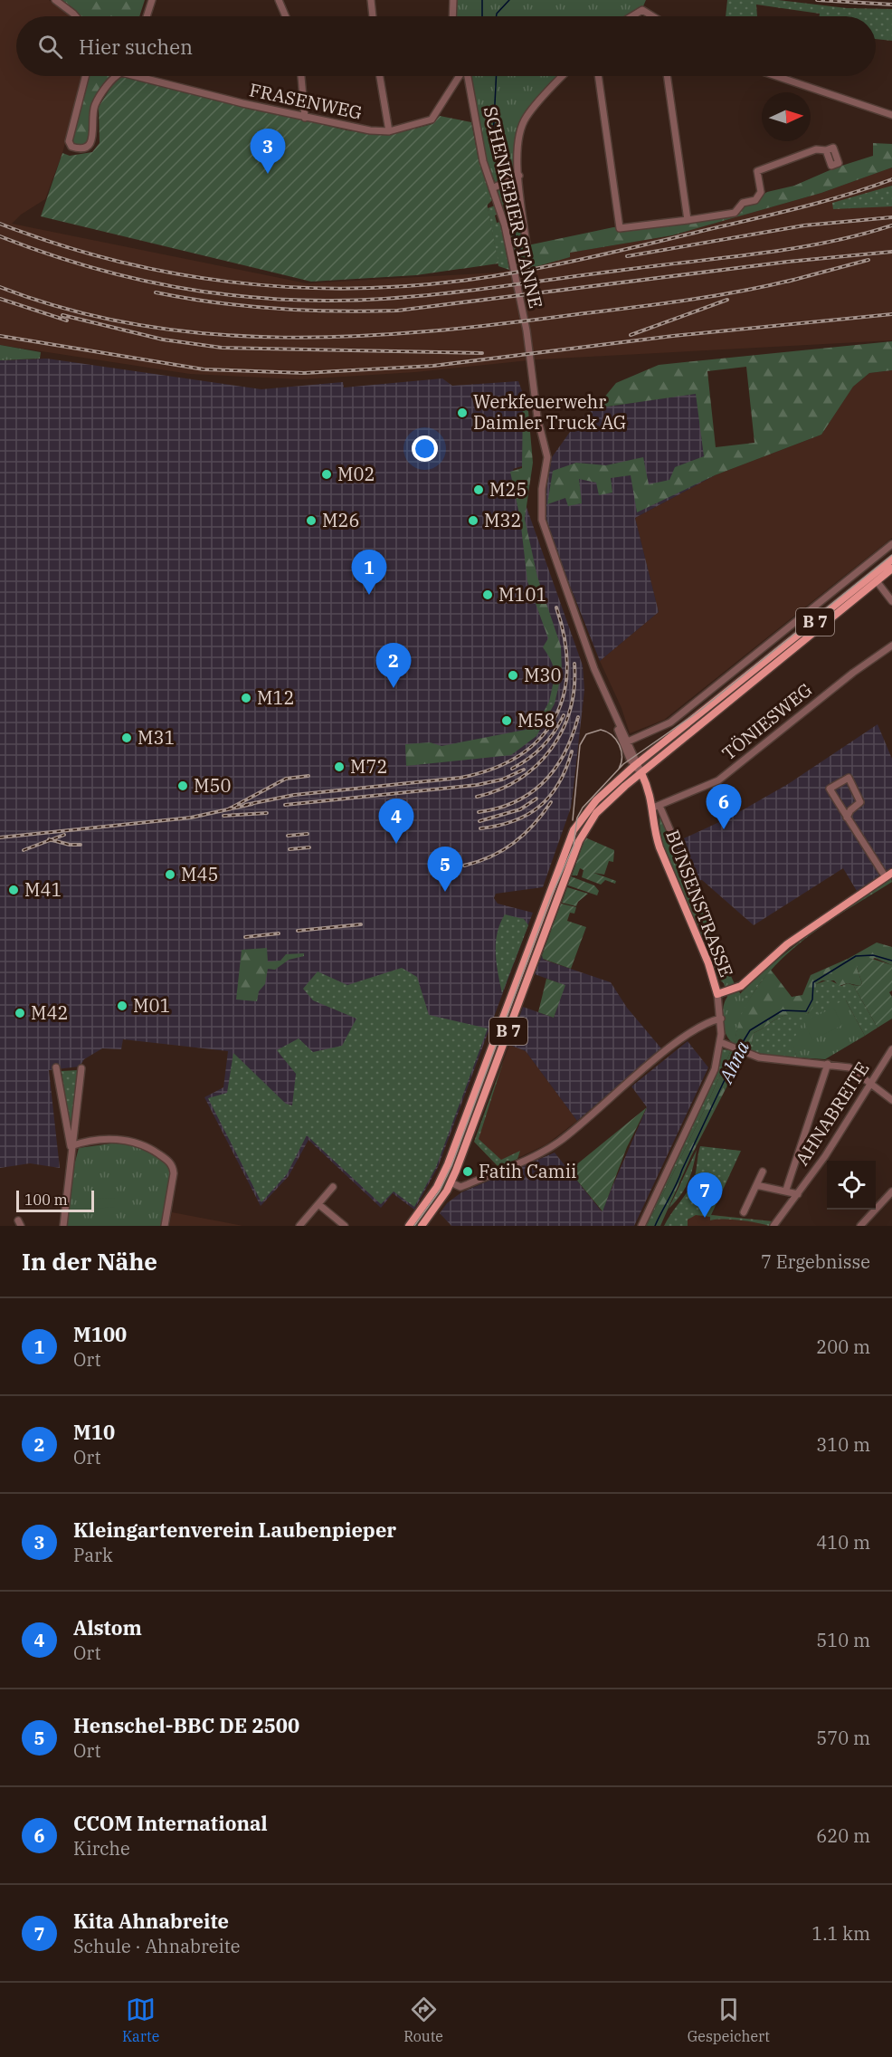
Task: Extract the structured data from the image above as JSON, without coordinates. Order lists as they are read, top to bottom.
{
  "streets": {
    "main road": ["B 7", "BUNSENSTRASSE"],
    "street": [
      "FRASENWEG",
      "SCHENKEBIER STANNE",
      "TÖNIESWEG",
      "AHNABREITE"
    ]
  },
  "crossings": [
    ["SCHENKEBIER STANNE", "B 7"],
    ["B 7", "BUNSENSTRASSE"],
    ["TÖNIESWEG", "BUNSENSTRASSE"]
  ],
  "water": ["Ahna"],
  "places": [
    "Werkfeuerwehr Daimler Truck AG",
    "M02",
    "M25",
    "M26",
    "M32",
    "M101",
    "M30",
    "M12",
    "M58",
    "M31",
    "M72",
    "M50",
    "M45",
    "M41",
    "M01",
    "M42",
    "Fatih Camii"
  ],
  "scale_bar": "100 m",
  "north": "right",
  "page": {
    "search": "Hier suchen",
    "pins": [
      "3",
      "1",
      "2",
      "6",
      "4",
      "5",
      "7"
    ],
    "scale": "100 m",
    "heading": ["In der Nähe", "7 Ergebnisse"],
    "list": [
      {
        "mark": "1",
        "name": "M100",
        "note": "Ort",
        "value": "200 m"
      },
      {
        "mark": "2",
        "name": "M10",
        "note": "Ort",
        "value": "310 m"
      },
      {
        "mark": "3",
        "name": "Kleingartenverein Laubenpieper",
        "note": "Park",
        "value": "410 m"
      },
      {
        "mark": "4",
        "name": "Alstom",
        "note": "Ort",
        "value": "510 m"
      },
      {
        "mark": "5",
        "name": "Henschel-BBC DE 2500",
        "note": "Ort",
        "value": "570 m"
      },
      {
        "mark": "6",
        "name": "CCOM International",
        "note": "Kirche",
        "value": "620 m"
      },
      {
        "mark": "7",
        "name": "Kita Ahnabreite",
        "note": "Schule · Ahnabreite",
        "value": "1.1 km"
      }
    ],
    "nav": ["Karte", "Route", "Gespeichert"]
  }
}
